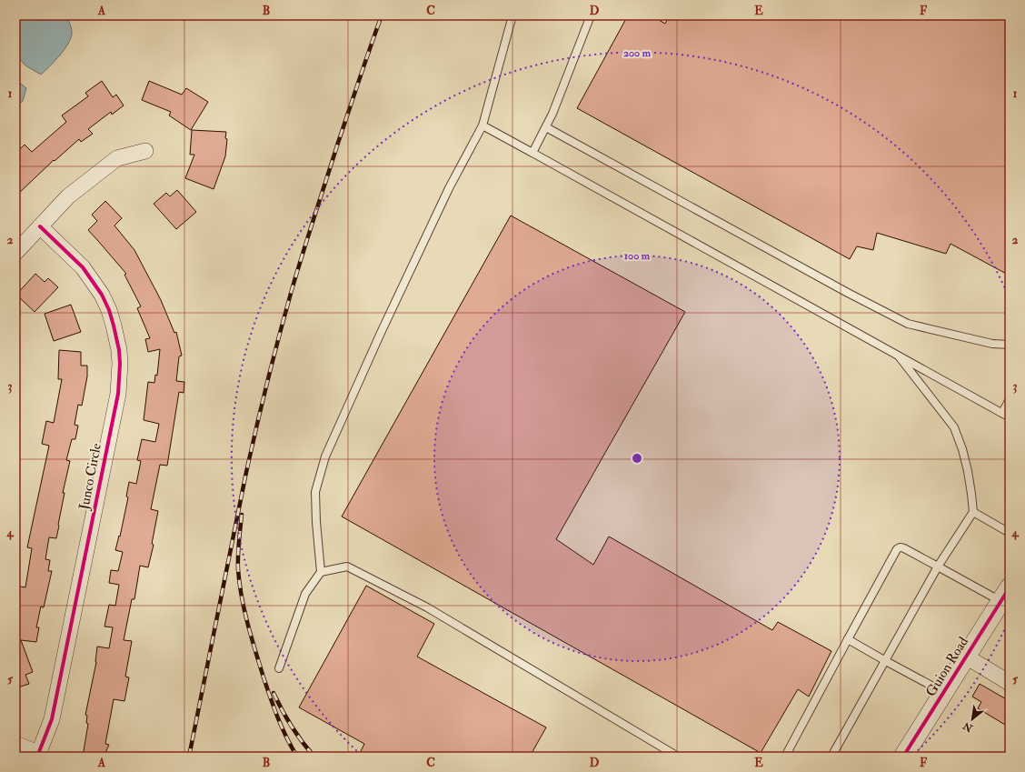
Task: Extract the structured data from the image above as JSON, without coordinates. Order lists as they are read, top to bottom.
{
  "streets": {
    "street": ["Junco Circle", "Guion Road"]
  },
  "north": "bottom left",
  "grid": {
    "columns": [
      "A",
      "B",
      "C",
      "D",
      "E",
      "F"
    ],
    "rows": [
      "1",
      "2",
      "3",
      "4",
      "5"
    ]
  },
  "rings": ["200 m", "100 m"]
}
